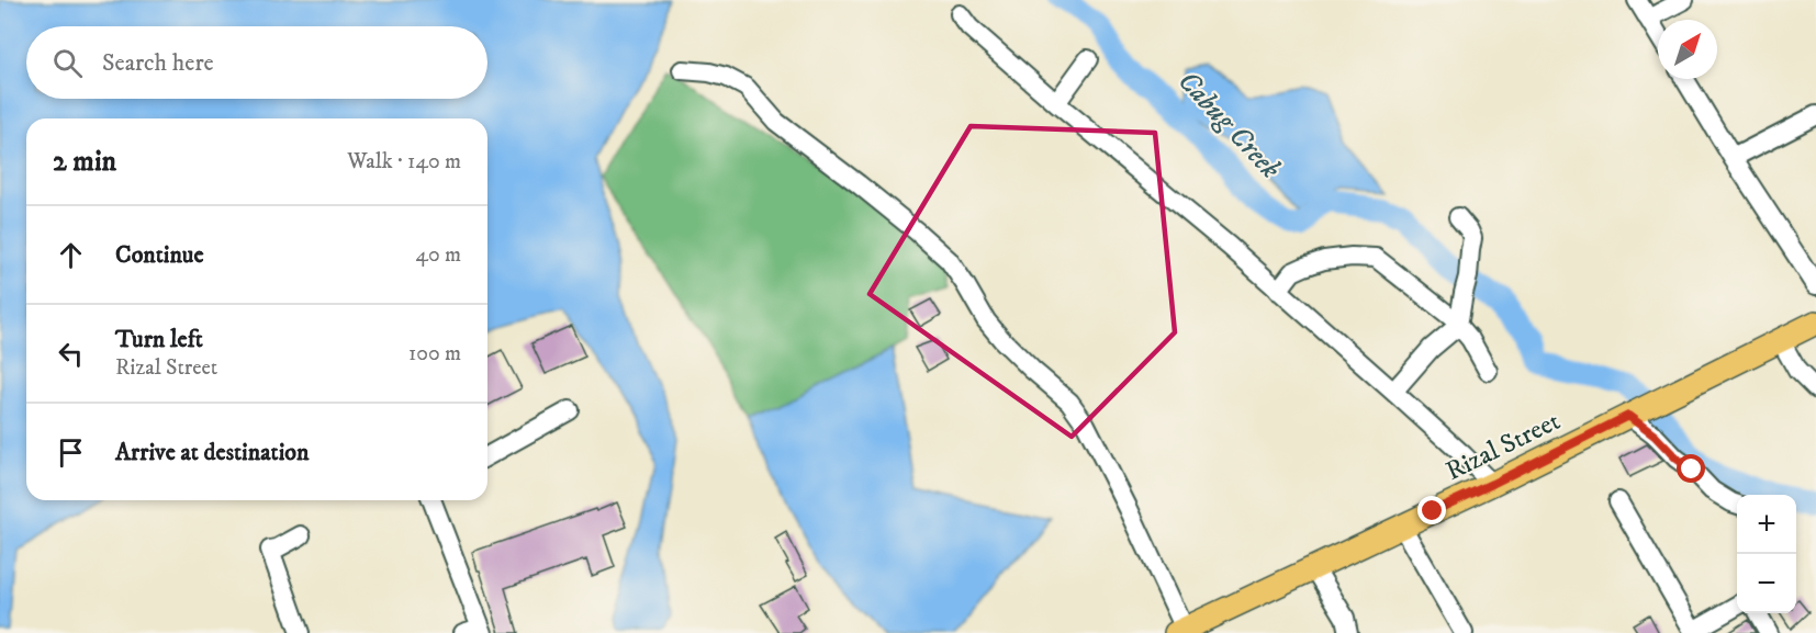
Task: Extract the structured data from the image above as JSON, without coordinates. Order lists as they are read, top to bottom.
{
  "streets": {
    "main road": ["Rizal Street"]
  },
  "water": ["Cabug Creek"],
  "north": "top right",
  "page": {
    "search": "Search here",
    "heading": ["2 min", "Walk · 140 m"],
    "list": [
      ["Continue", "40 m"],
      ["Turn left", "Rizal Street", "100 m"],
      "Arrive at destination"
    ],
    "map_buttons": ["+", "−"]
  }
}
